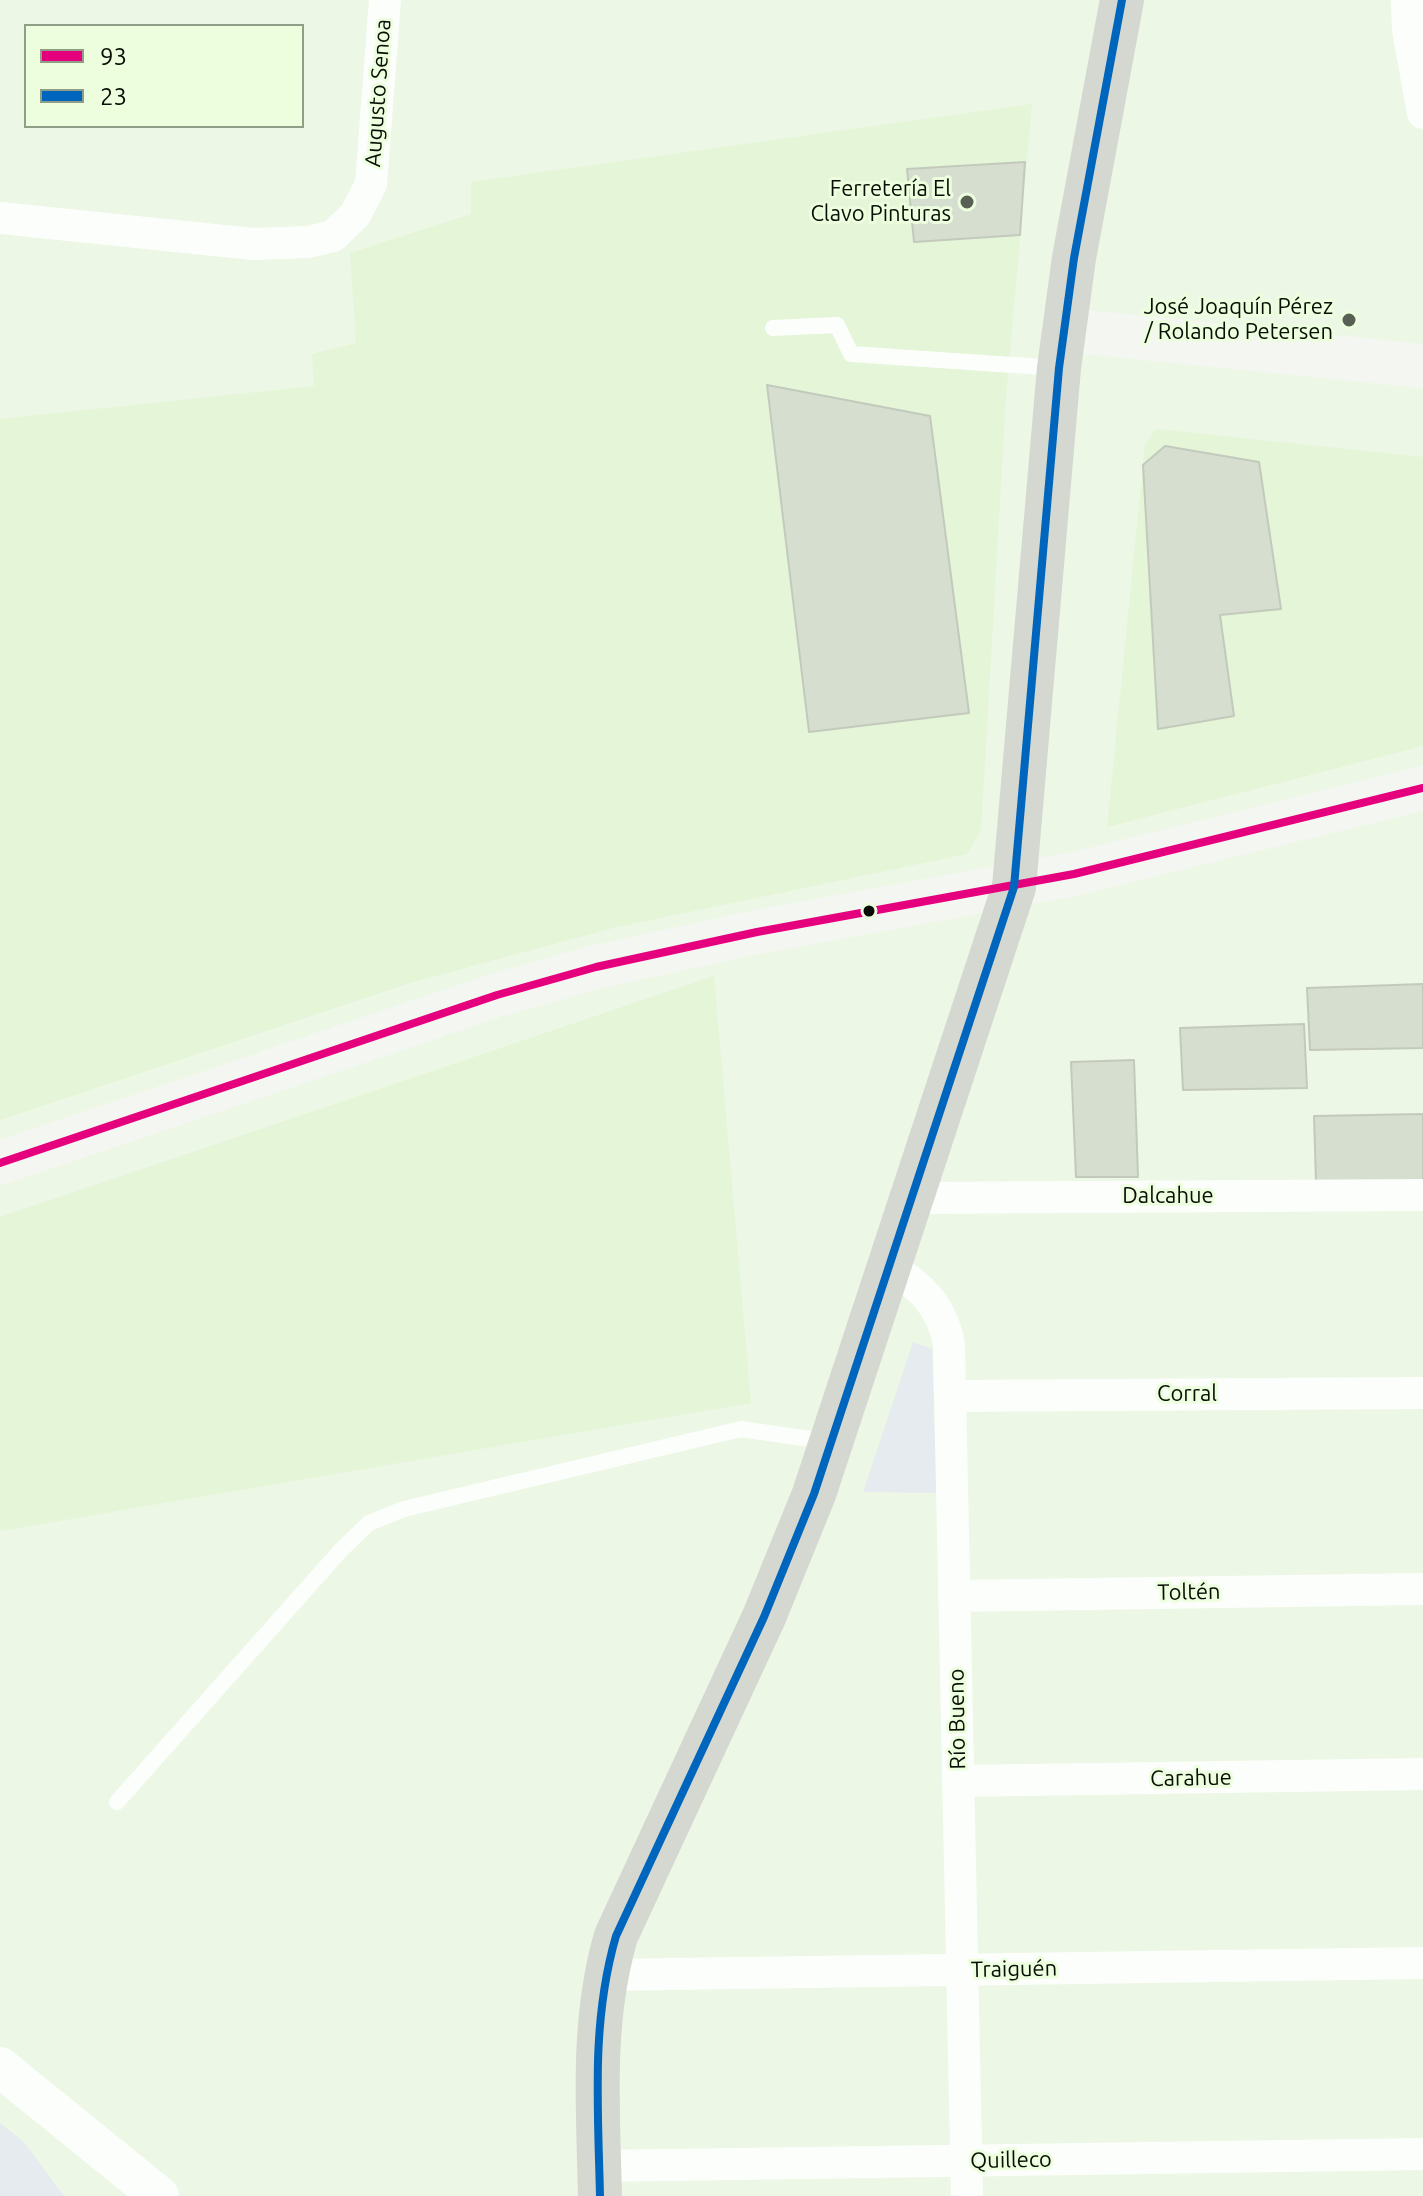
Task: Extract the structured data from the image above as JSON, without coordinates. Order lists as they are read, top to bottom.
{
  "streets": {
    "street": [
      "Augusto Senoa",
      "Dalcahue",
      "Corral",
      "Toltén",
      "Río Bueno",
      "Carahue",
      "Traiguén",
      "Quilleco"
    ]
  },
  "crossings": [
    ["Corral", "Río Bueno"],
    ["Toltén", "Río Bueno"],
    ["Río Bueno", "Carahue"],
    ["Río Bueno", "Traiguén"],
    ["Río Bueno", "Quilleco"]
  ],
  "places": ["Ferretería El Clavo Pinturas", "José Joaquín Pérez / Rolando Petersen"],
  "lines": ["transit line 23", "transit line 93"],
  "legend": ["93", "23"]
}
